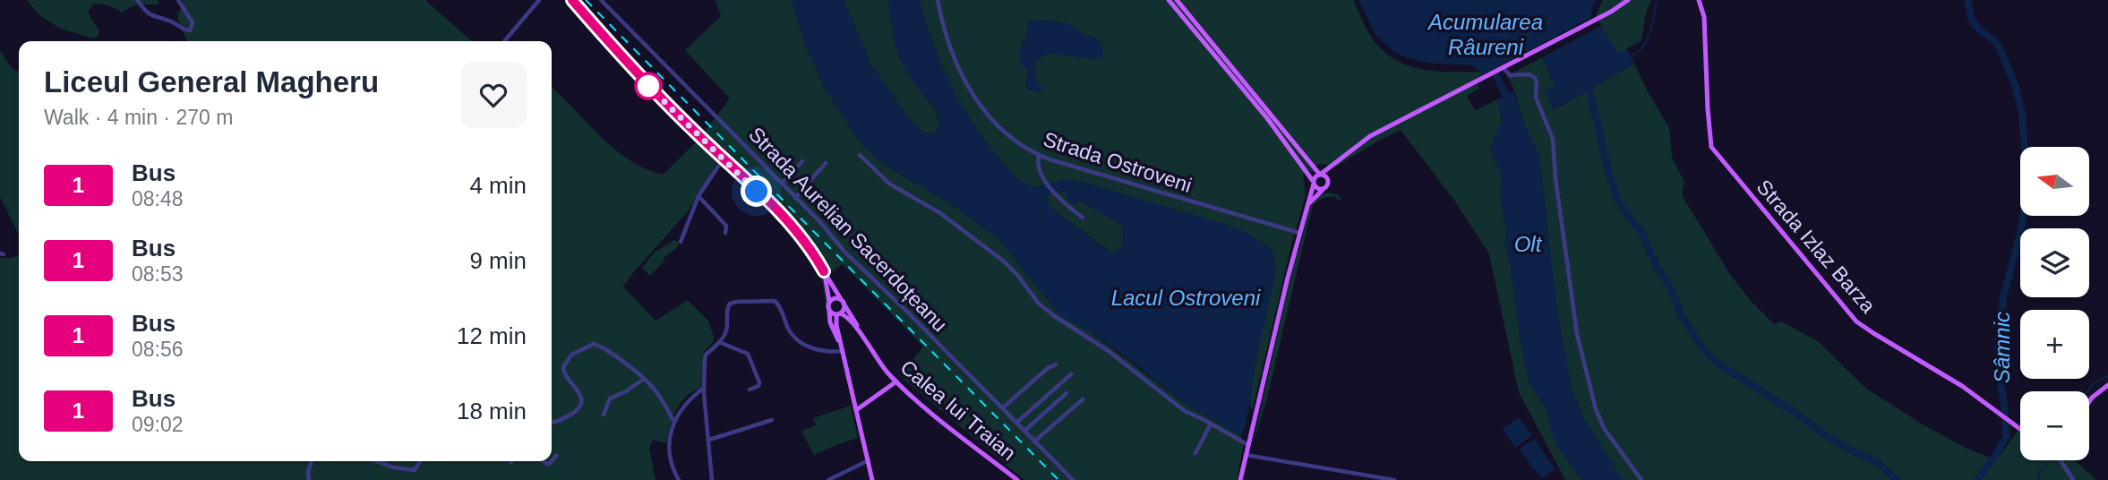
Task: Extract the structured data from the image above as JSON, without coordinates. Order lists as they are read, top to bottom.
{
  "streets": {
    "main road": ["Strada Izlaz Barza", "Calea lui Traian"],
    "street": ["Strada Ostroveni", "Strada Aurelian Sacerdoțeanu"]
  },
  "water": [
    "Acumularea Râureni",
    "Olt",
    "Lacul Ostroveni",
    "Sâmnic"
  ],
  "lines": ["bus line 1"],
  "north": "left",
  "page": {
    "heading": ["Liceul General Magheru", "Walk · 4 min · 270 m"],
    "map_buttons": ["+", "−"],
    "list": [
      {
        "mark": "1",
        "name": "Bus",
        "note": "08:48",
        "value": "4 min"
      },
      {
        "mark": "1",
        "name": "Bus",
        "note": "08:53",
        "value": "9 min"
      },
      {
        "mark": "1",
        "name": "Bus",
        "note": "08:56",
        "value": "12 min"
      },
      {
        "mark": "1",
        "name": "Bus",
        "note": "09:02",
        "value": "18 min"
      }
    ]
  }
}
